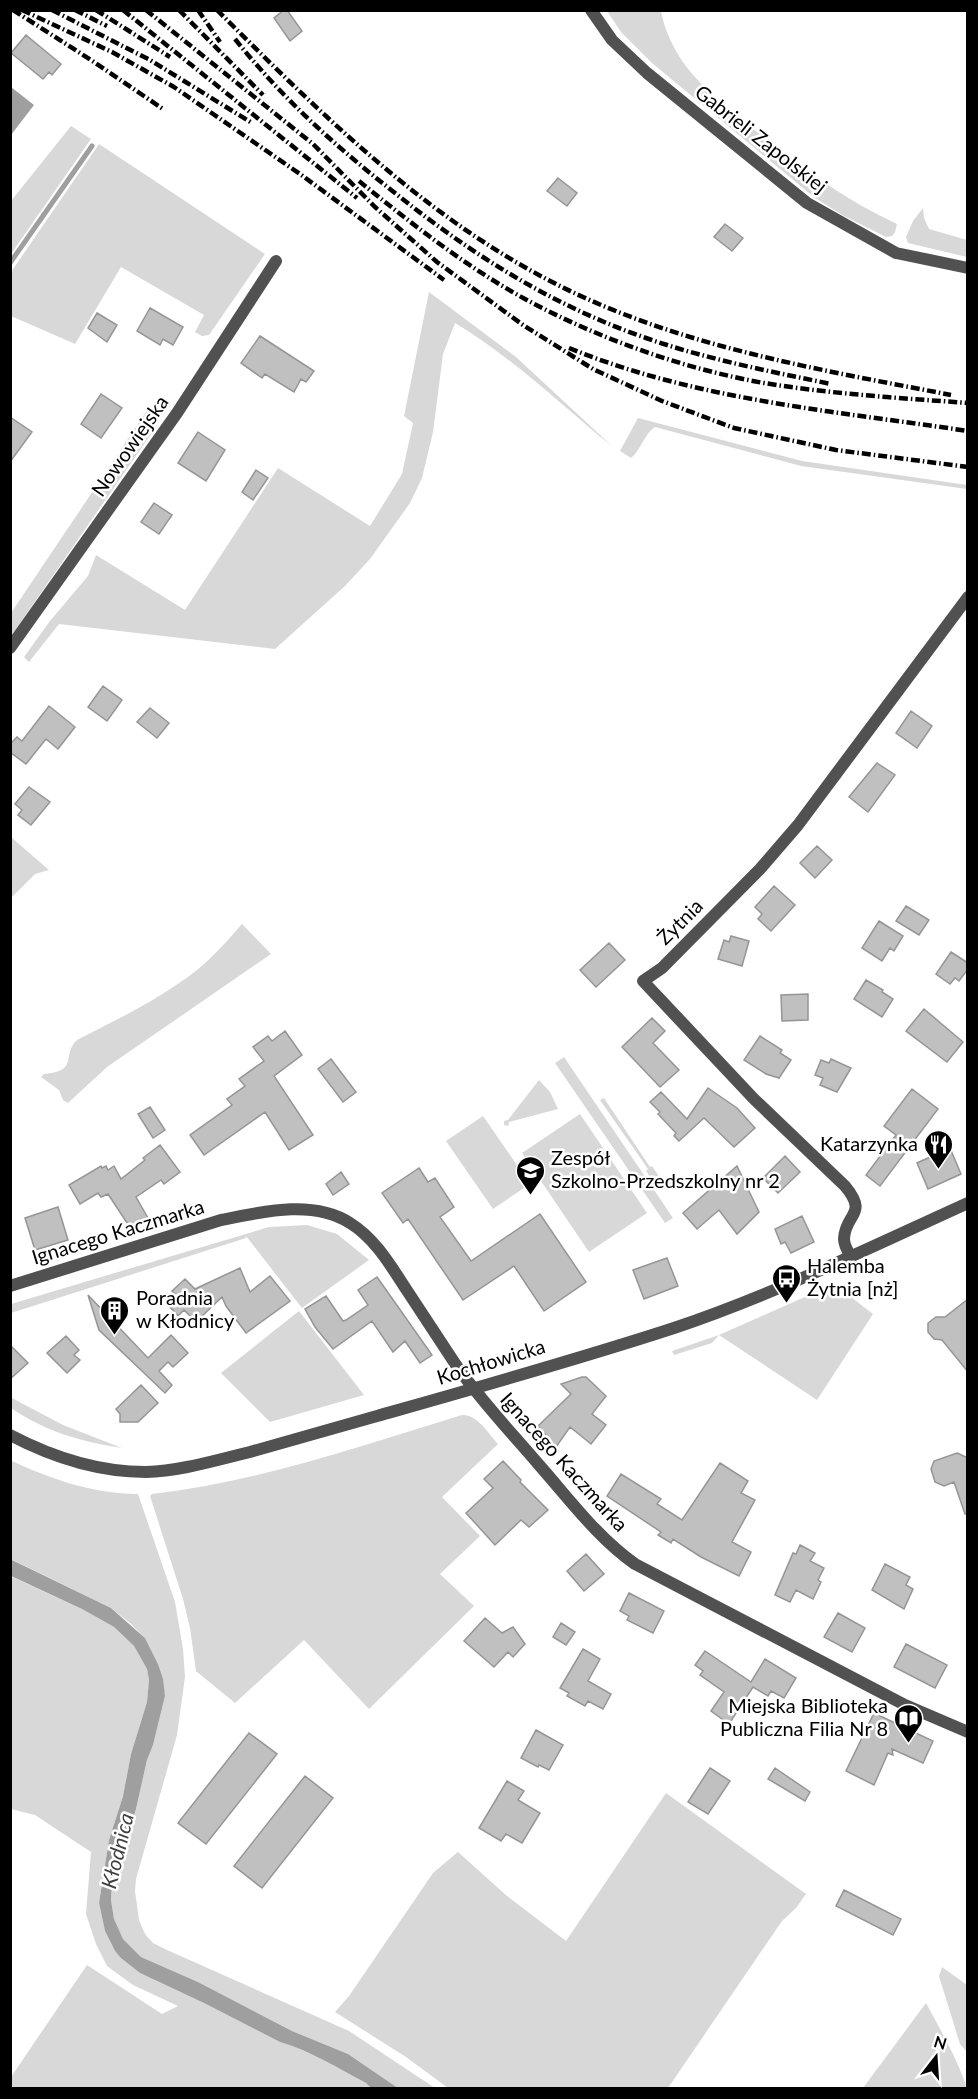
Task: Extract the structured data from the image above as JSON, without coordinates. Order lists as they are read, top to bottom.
{
  "streets": {
    "street": [
      "Gabrieli Zapolskiej",
      "Nowowiejska",
      "Żytnia",
      "Ignacego Kaczmarka",
      "Kochłowicka"
    ]
  },
  "crossings": [
    ["Żytnia", "Kochłowicka"],
    ["Ignacego Kaczmarka", "Kochłowicka"]
  ],
  "water": ["Kłodnica"],
  "places": {
    "restaurant": ["Katarzynka"],
    "school or university": ["Zespół Szkolno-Przedszkolny nr 2"],
    "bus stop": ["Halemba Żytnia [nż]"],
    "building": ["Poradnia w Kłodnicy"],
    "library": ["Miejska Biblioteka Publiczna Filia Nr 8"]
  },
  "north": "top"
}
